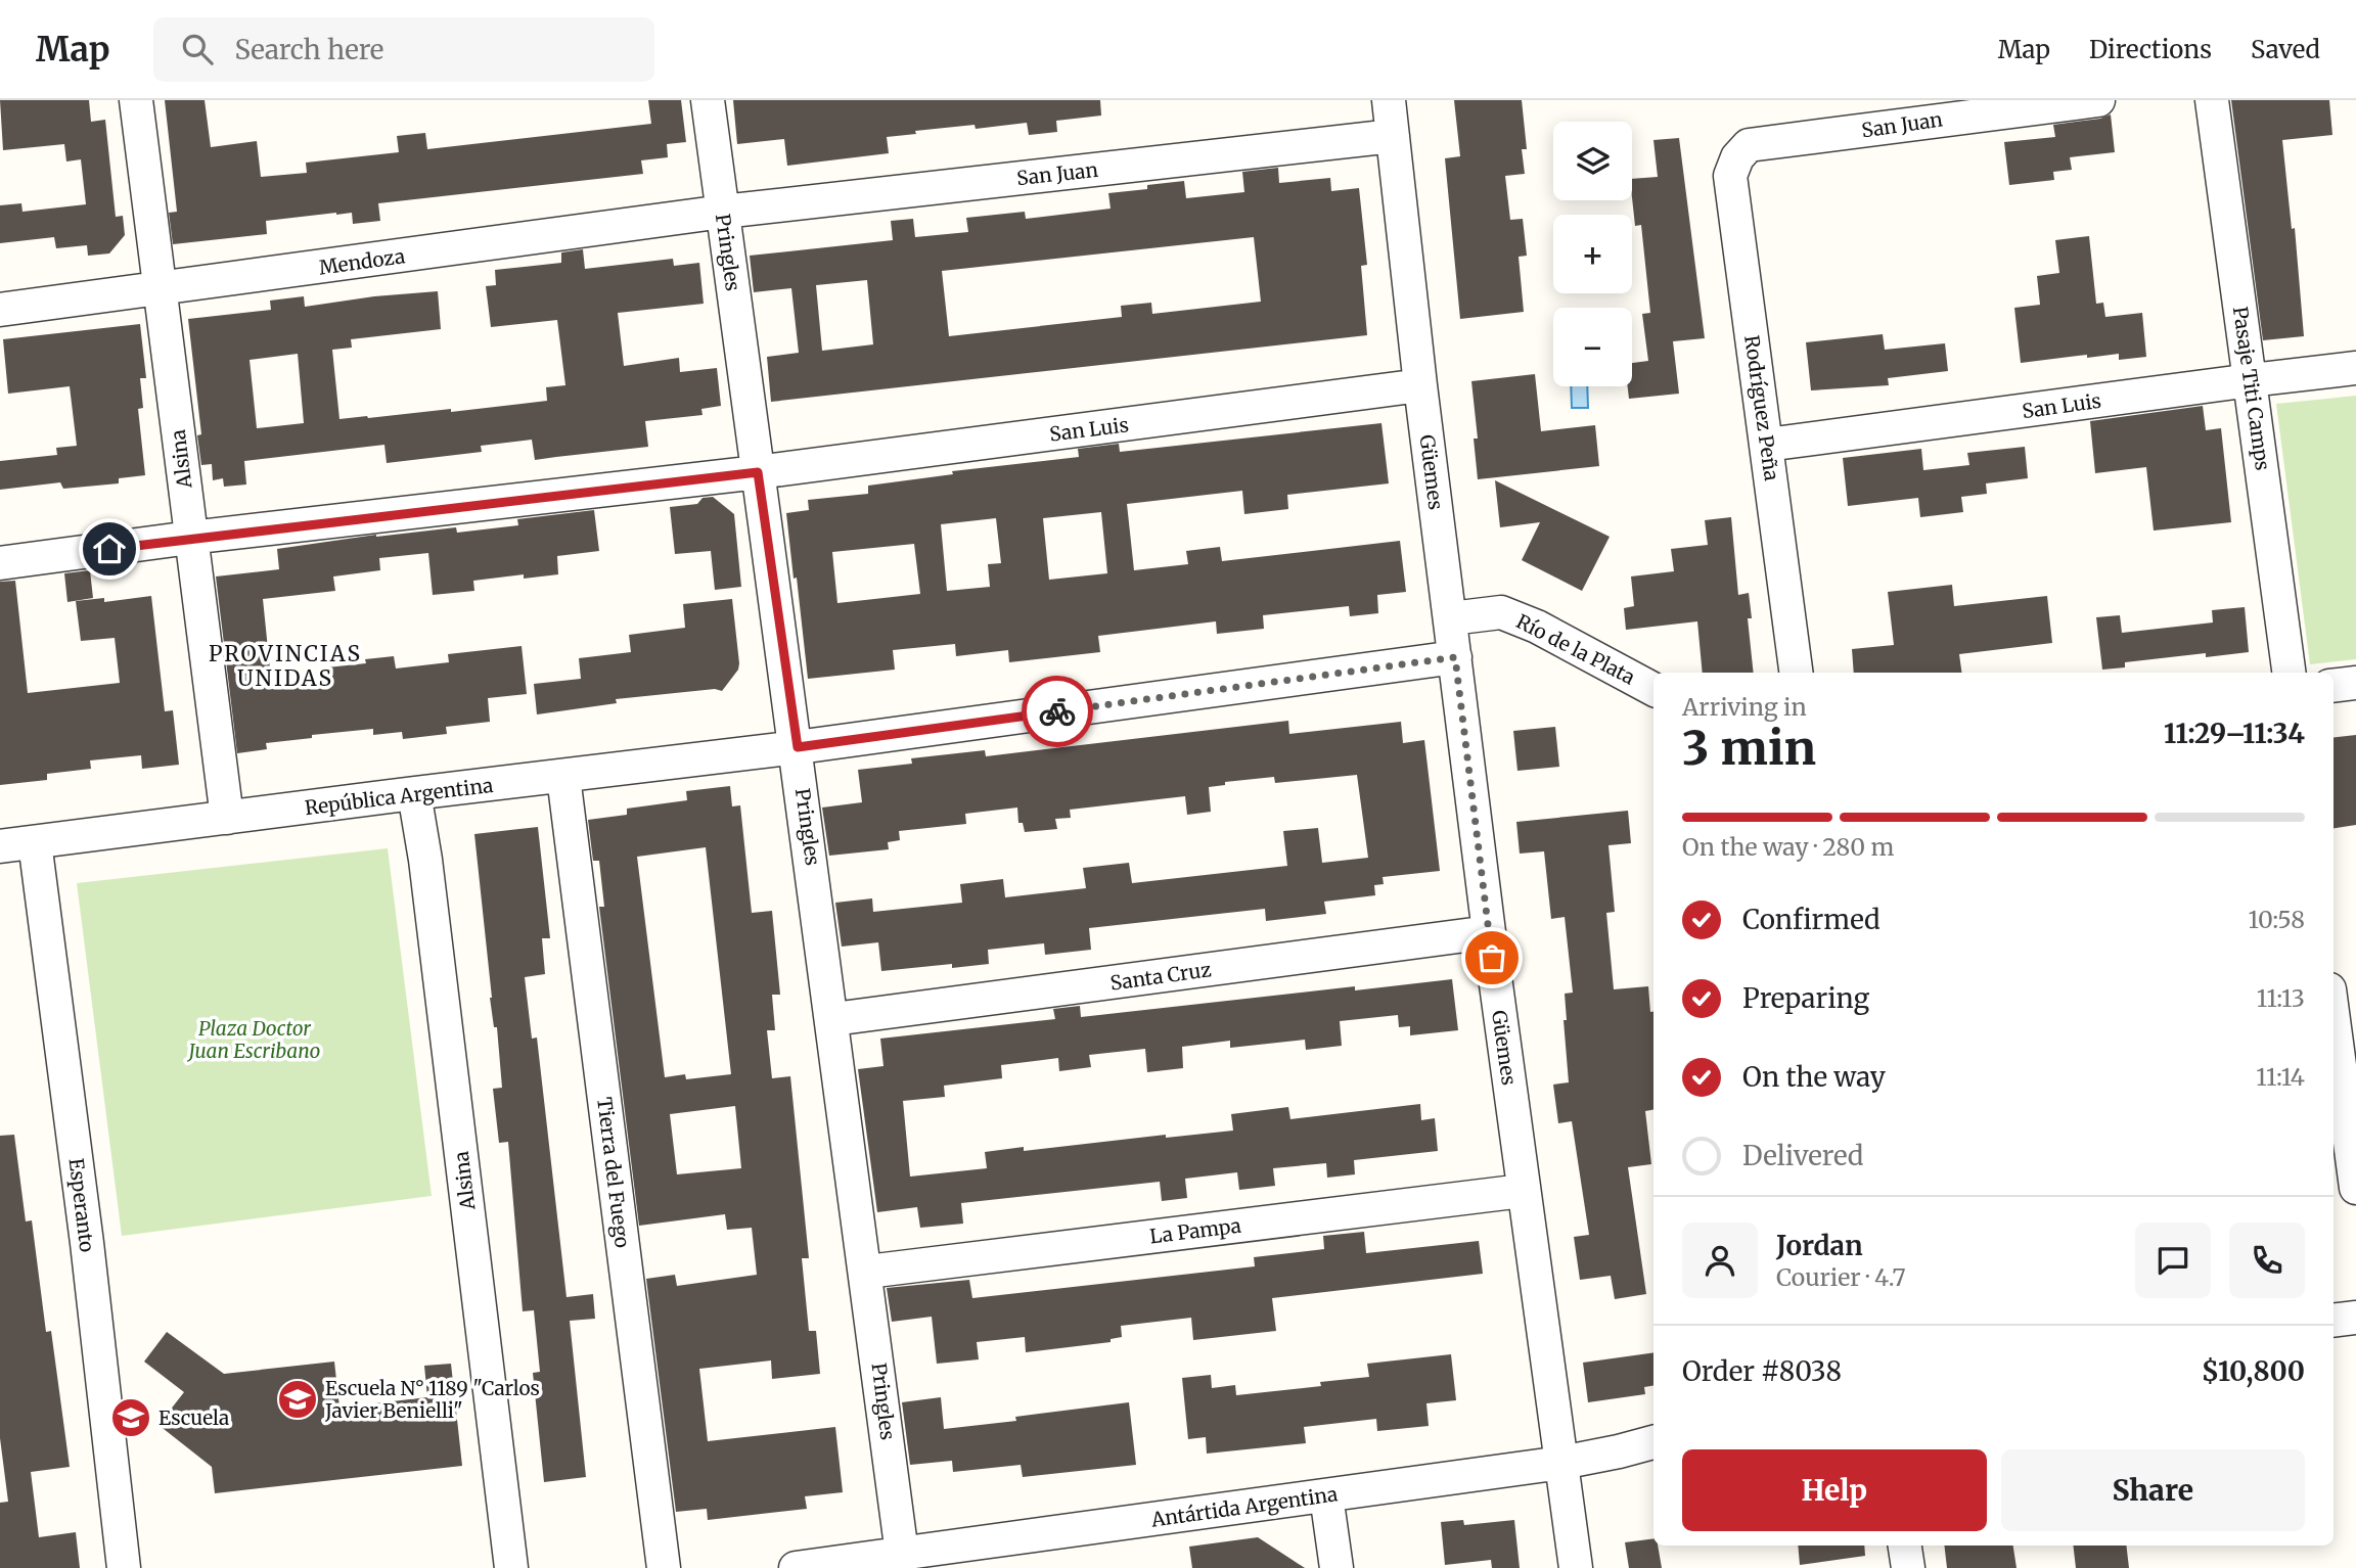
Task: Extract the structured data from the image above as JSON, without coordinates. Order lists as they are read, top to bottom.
{
  "streets": {
    "street": [
      "San Juan",
      "Pringles",
      "Mendoza",
      "Pasaje Titi Camps",
      "San Luis",
      "Rodríguez Peña",
      "Alsina",
      "Güemes",
      "Río de la Plata",
      "República Argentina",
      "Santa Cruz",
      "Tierra del Fuego",
      "Esperanto",
      "La Pampa",
      "Antártida Argentina"
    ]
  },
  "crossings": [
    ["San Juan", "Pringles"],
    ["San Juan", "Mendoza"],
    ["San Juan", "Rodríguez Peña"],
    ["San Juan", "Güemes"],
    ["Pringles", "Mendoza"],
    ["Pringles", "San Luis"],
    ["Pringles", "República Argentina"],
    ["Pringles", "Santa Cruz"],
    ["Pringles", "La Pampa"],
    ["Pringles", "Antártida Argentina"],
    ["Mendoza", "Alsina"],
    ["Pasaje Titi Camps", "San Luis"],
    ["San Luis", "Rodríguez Peña"],
    ["San Luis", "Alsina"],
    ["San Luis", "Güemes"],
    ["Alsina", "República Argentina"],
    ["Güemes", "Río de la Plata"],
    ["Güemes", "Santa Cruz"],
    ["Güemes", "La Pampa"],
    ["Güemes", "Antártida Argentina"],
    ["República Argentina", "Tierra del Fuego"],
    ["República Argentina", "Esperanto"]
  ],
  "districts": ["PROVINCIAS UNIDAS"],
  "parks": ["Plaza Doctor Juan Escribano"],
  "places": {
    "school or university": ["Escuela N° 1189 \"Carlos Javier Benielli\"", "Escuela"]
  },
  "page": {
    "header": "Map",
    "search": "Search here",
    "nav": ["Map", "Directions", "Saved"],
    "map_buttons": ["+", "−"],
    "heading": ["3 min", "Arriving in", "11:29–11:34"],
    "panel": [
      "Jordan",
      "Courier · 4.7",
      "Order #8038",
      "$10,800"
    ],
    "bar": "On the way · 280 m",
    "list": [
      ["Confirmed", "10:58"],
      ["Preparing", "11:13"],
      ["On the way", "11:14"],
      "Delivered"
    ],
    "buttons": ["Help", "Share"]
  }
}
